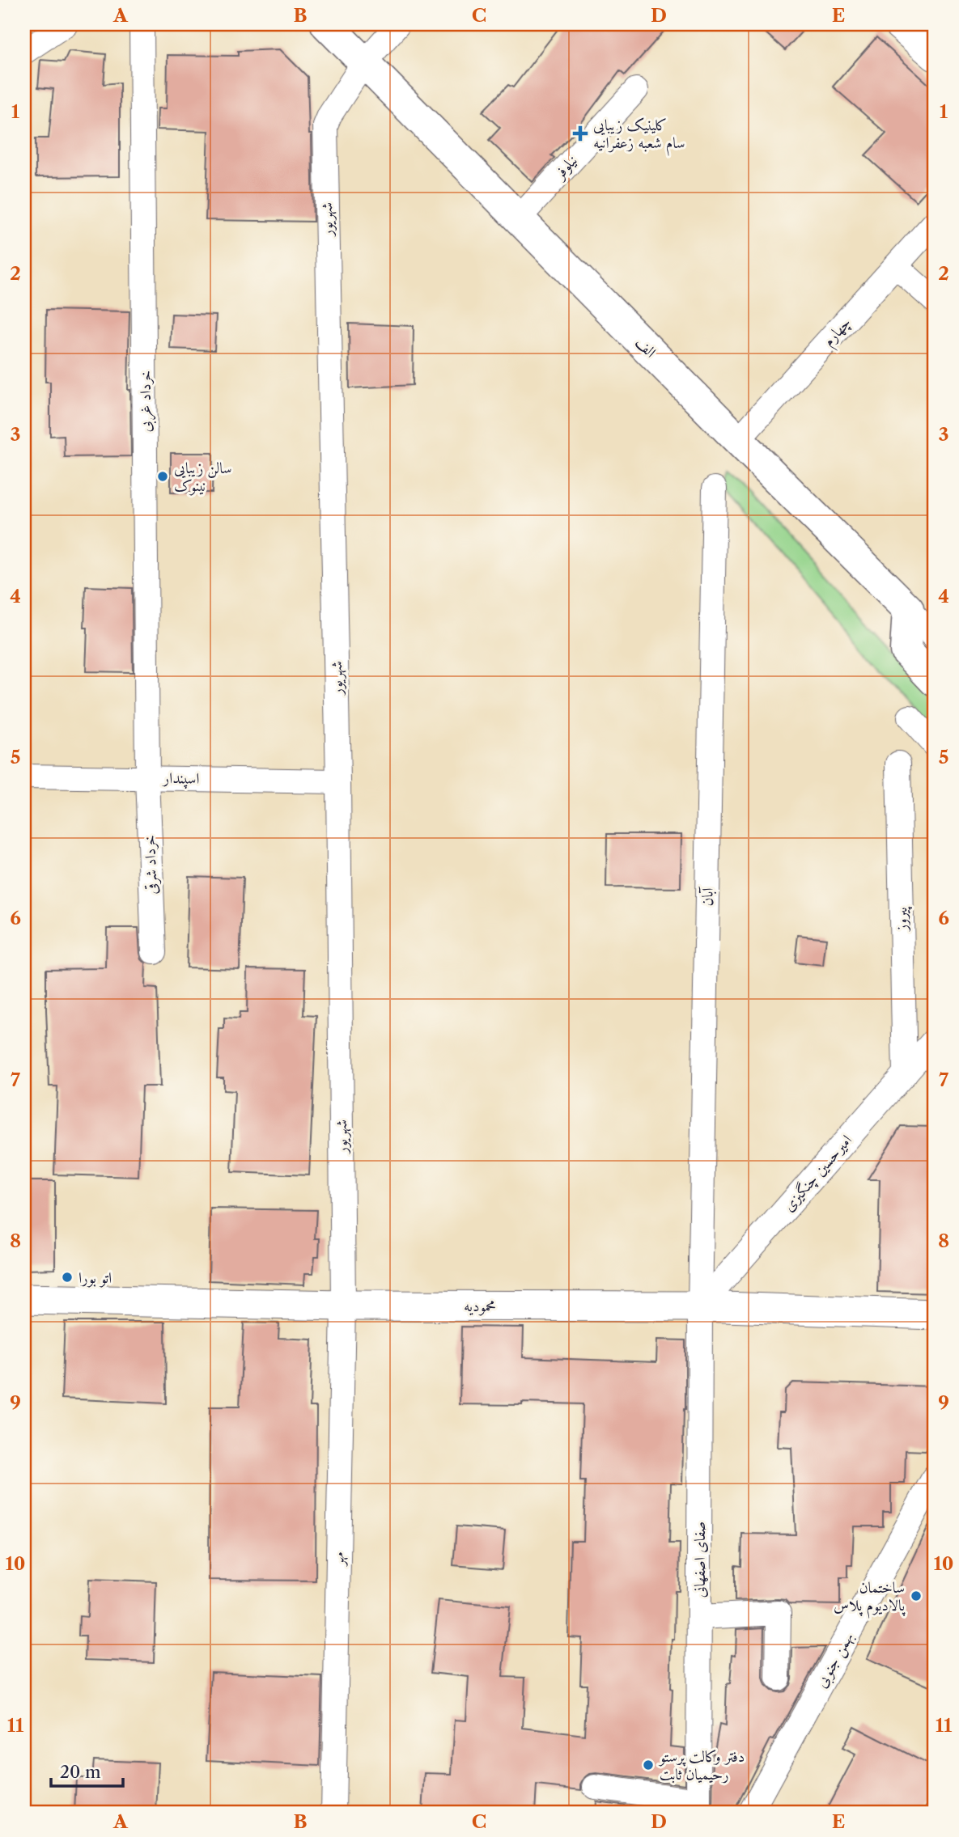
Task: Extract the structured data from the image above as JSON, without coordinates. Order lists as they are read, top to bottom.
{
  "streets": {
    "main road": ["الف"],
    "street": [
      "نیلوفر",
      "شهریور",
      "چهارم",
      "خرداد غربی",
      "اسپندار",
      "خرداد شرقی",
      "آبان",
      "پیروز",
      "امیرحسین چنگیزی",
      "محمودیه",
      "مهر",
      "صفای اصفهانی",
      "بهمن جنوبی"
    ]
  },
  "crossings": [
    ["نیلوفر", "الف"],
    ["شهریور", "الف"],
    ["شهریور", "اسپندار"],
    ["شهریور", "محمودیه"],
    ["شهریور", "مهر"],
    ["چهارم", "الف"],
    ["خرداد غربی", "اسپندار"],
    ["خرداد غربی", "خرداد شرقی"],
    ["اسپندار", "خرداد شرقی"],
    ["آبان", "امیرحسین چنگیزی"],
    ["آبان", "محمودیه"],
    ["آبان", "صفای اصفهانی"],
    ["پیروز", "امیرحسین چنگیزی"],
    ["امیرحسین چنگیزی", "محمودیه"],
    ["امیرحسین چنگیزی", "صفای اصفهانی"],
    ["محمودیه", "مهر"],
    ["محمودیه", "صفای اصفهانی"]
  ],
  "places": {
    "health": ["کلینیک زیبایی سام شعبه زعفرانیه"],
    "other": [
      "سالن زیبایی نینوک",
      "اتو بورا",
      "ساختمان پالادیوم پلاس",
      "دفتر وکالت پرستو رحیمیان ثابت"
    ]
  },
  "scale_bar": "20 m",
  "grid": {
    "columns": [
      "A",
      "B",
      "C",
      "D",
      "E"
    ],
    "rows": [
      "1",
      "2",
      "3",
      "4",
      "5",
      "6",
      "7",
      "8",
      "9",
      "10",
      "11"
    ]
  }
}
